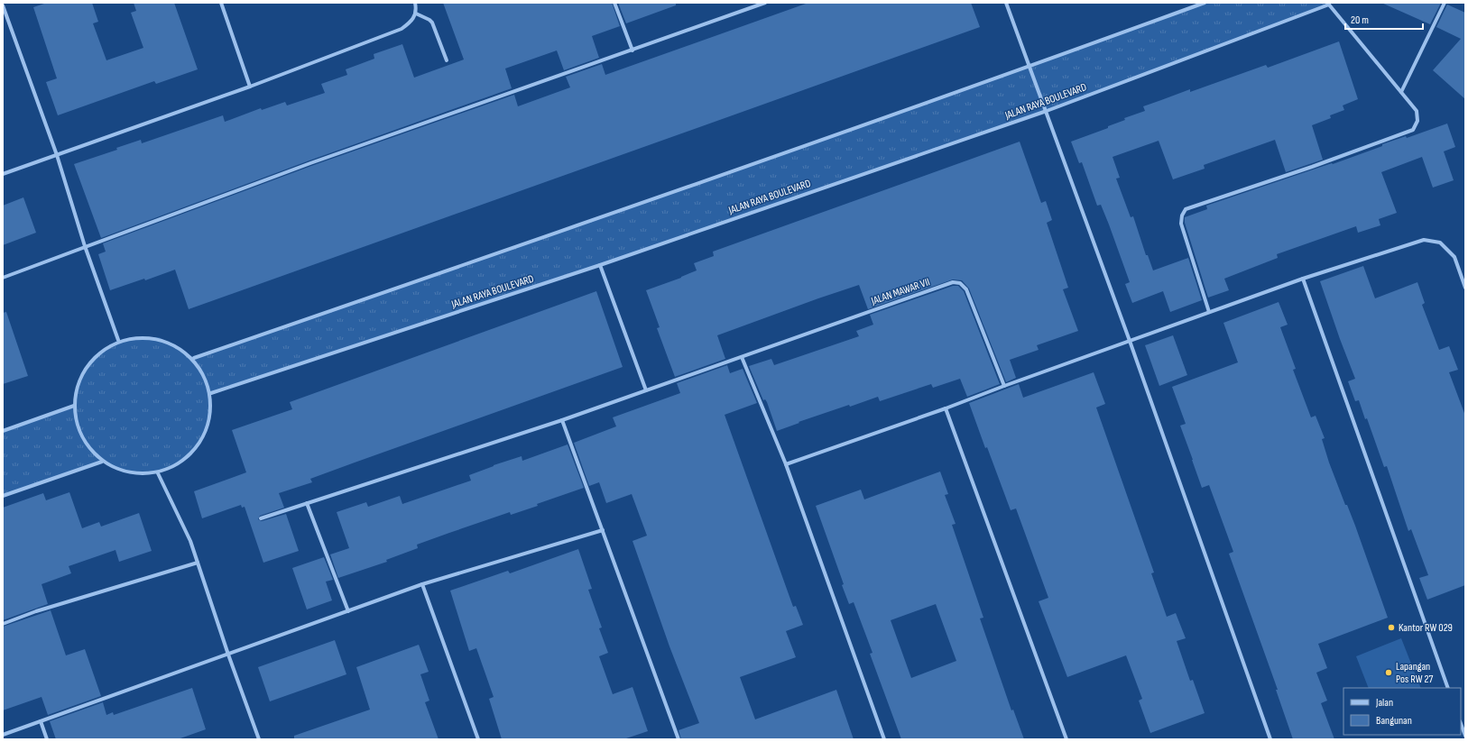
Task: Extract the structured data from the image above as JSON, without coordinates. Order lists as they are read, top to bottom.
{
  "streets": {
    "street": ["JALAN RAYA BOULEVARD", "JALAN MAWAR VII"]
  },
  "places": ["Kantor RW 029", "Lapangan Pos RW 27"],
  "legend": ["Jalan", "Bangunan"],
  "scale_bar": "20 m"
}
